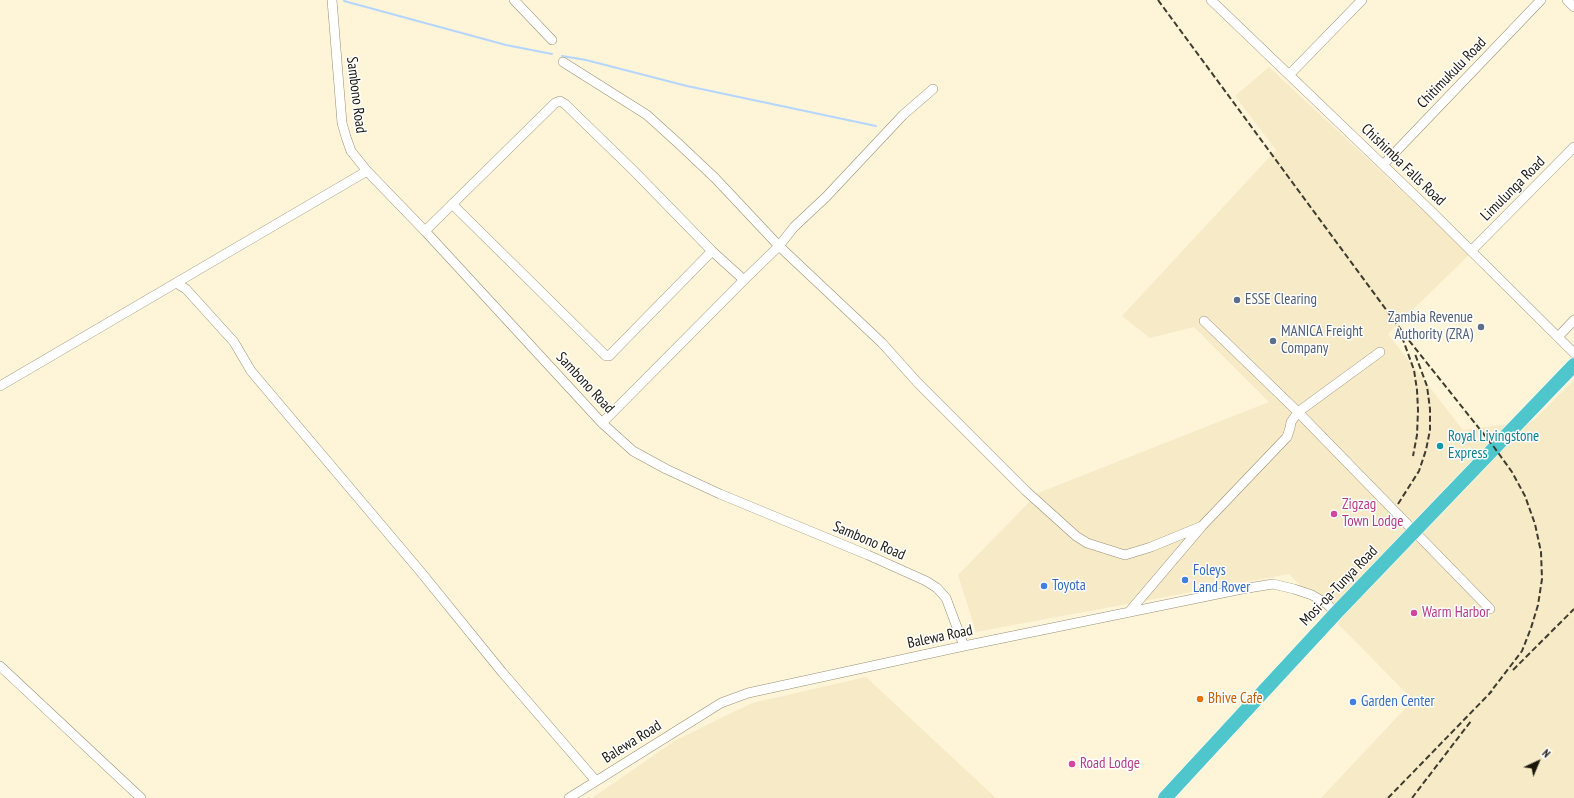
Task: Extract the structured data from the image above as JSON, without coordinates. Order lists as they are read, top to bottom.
{
  "streets": {
    "highway": ["Mosi-oa-Tunya Road"],
    "street": [
      "Chitimukulu Road",
      "Sambono Road",
      "Chishimba Falls Road",
      "Limulunga Road",
      "Balewa Road"
    ]
  },
  "crossings": [
    ["Chitimukulu Road", "Chishimba Falls Road"],
    ["Sambono Road", "Balewa Road"],
    ["Chishimba Falls Road", "Limulunga Road"],
    ["Mosi-oa-Tunya Road", "Balewa Road"]
  ],
  "places": [
    "ESSE Clearing",
    "Zambia Revenue Authority (ZRA)",
    "MANICA Freight Company",
    "Royal Livingstone Express",
    "Zigzag Town Lodge",
    "Foleys Land Rover",
    "Toyota",
    "Warm Harbor",
    "Bhive Cafe",
    "Garden Center",
    "Road Lodge"
  ],
  "north": "top right"
}
